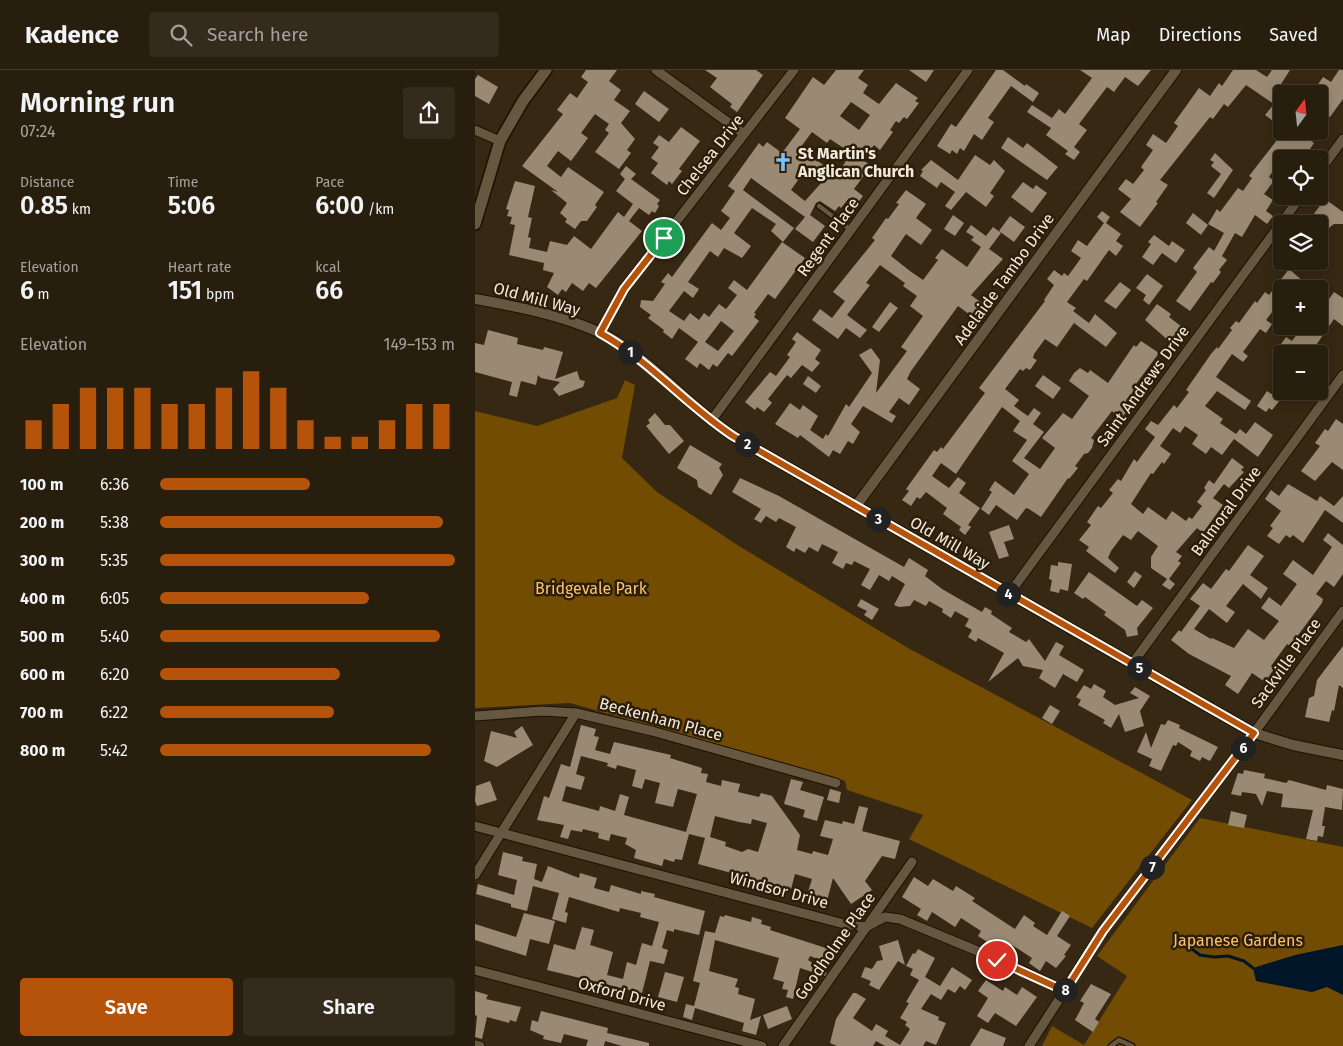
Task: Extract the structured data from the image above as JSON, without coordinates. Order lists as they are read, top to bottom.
{
  "streets": {
    "street": [
      "Chelsea Drive",
      "Regent Place",
      "Adelaide Tambo Drive",
      "Old Mill Way",
      "Saint Andrews Drive",
      "Balmoral Drive",
      "Sackville Place",
      "Beckenham Place",
      "Windsor Drive",
      "Goodholme Place",
      "Oxford Drive"
    ]
  },
  "crossings": [
    ["Chelsea Drive", "Old Mill Way"],
    ["Regent Place", "Old Mill Way"],
    ["Adelaide Tambo Drive", "Old Mill Way"],
    ["Old Mill Way", "Saint Andrews Drive"],
    ["Old Mill Way", "Balmoral Drive"],
    ["Old Mill Way", "Sackville Place"],
    ["Windsor Drive", "Goodholme Place"]
  ],
  "parks": ["Bridgevale Park", "Japanese Gardens"],
  "places": {
    "church": ["St Martin's Anglican Church"]
  },
  "north": "top",
  "page": {
    "header": "Kadence",
    "search": "Search here",
    "nav": ["Map", "Directions", "Saved"],
    "heading": ["Morning run", "07:24"],
    "map_buttons": ["+", "−"],
    "stats": [
      ["Distance", "0.85 km"],
      ["Time", "5:06"],
      ["Pace", "6:00 /km"],
      ["Elevation", "6 m"],
      ["Heart rate", "151 bpm"],
      ["kcal", "66"]
    ],
    "chart": ["Elevation", "149–153 m"],
    "pins": [
      "1",
      "2",
      "3",
      "4",
      "5",
      "6",
      "7",
      "8"
    ],
    "list": [
      {
        "name": "100 m",
        "note": "6:36"
      },
      {
        "name": "200 m",
        "note": "5:38"
      },
      {
        "name": "300 m",
        "note": "5:35"
      },
      {
        "name": "400 m",
        "note": "6:05"
      },
      {
        "name": "500 m",
        "note": "5:40"
      },
      {
        "name": "600 m",
        "note": "6:20"
      },
      {
        "name": "700 m",
        "note": "6:22"
      },
      {
        "name": "800 m",
        "note": "5:42"
      }
    ],
    "buttons": ["Save", "Share"]
  }
}
